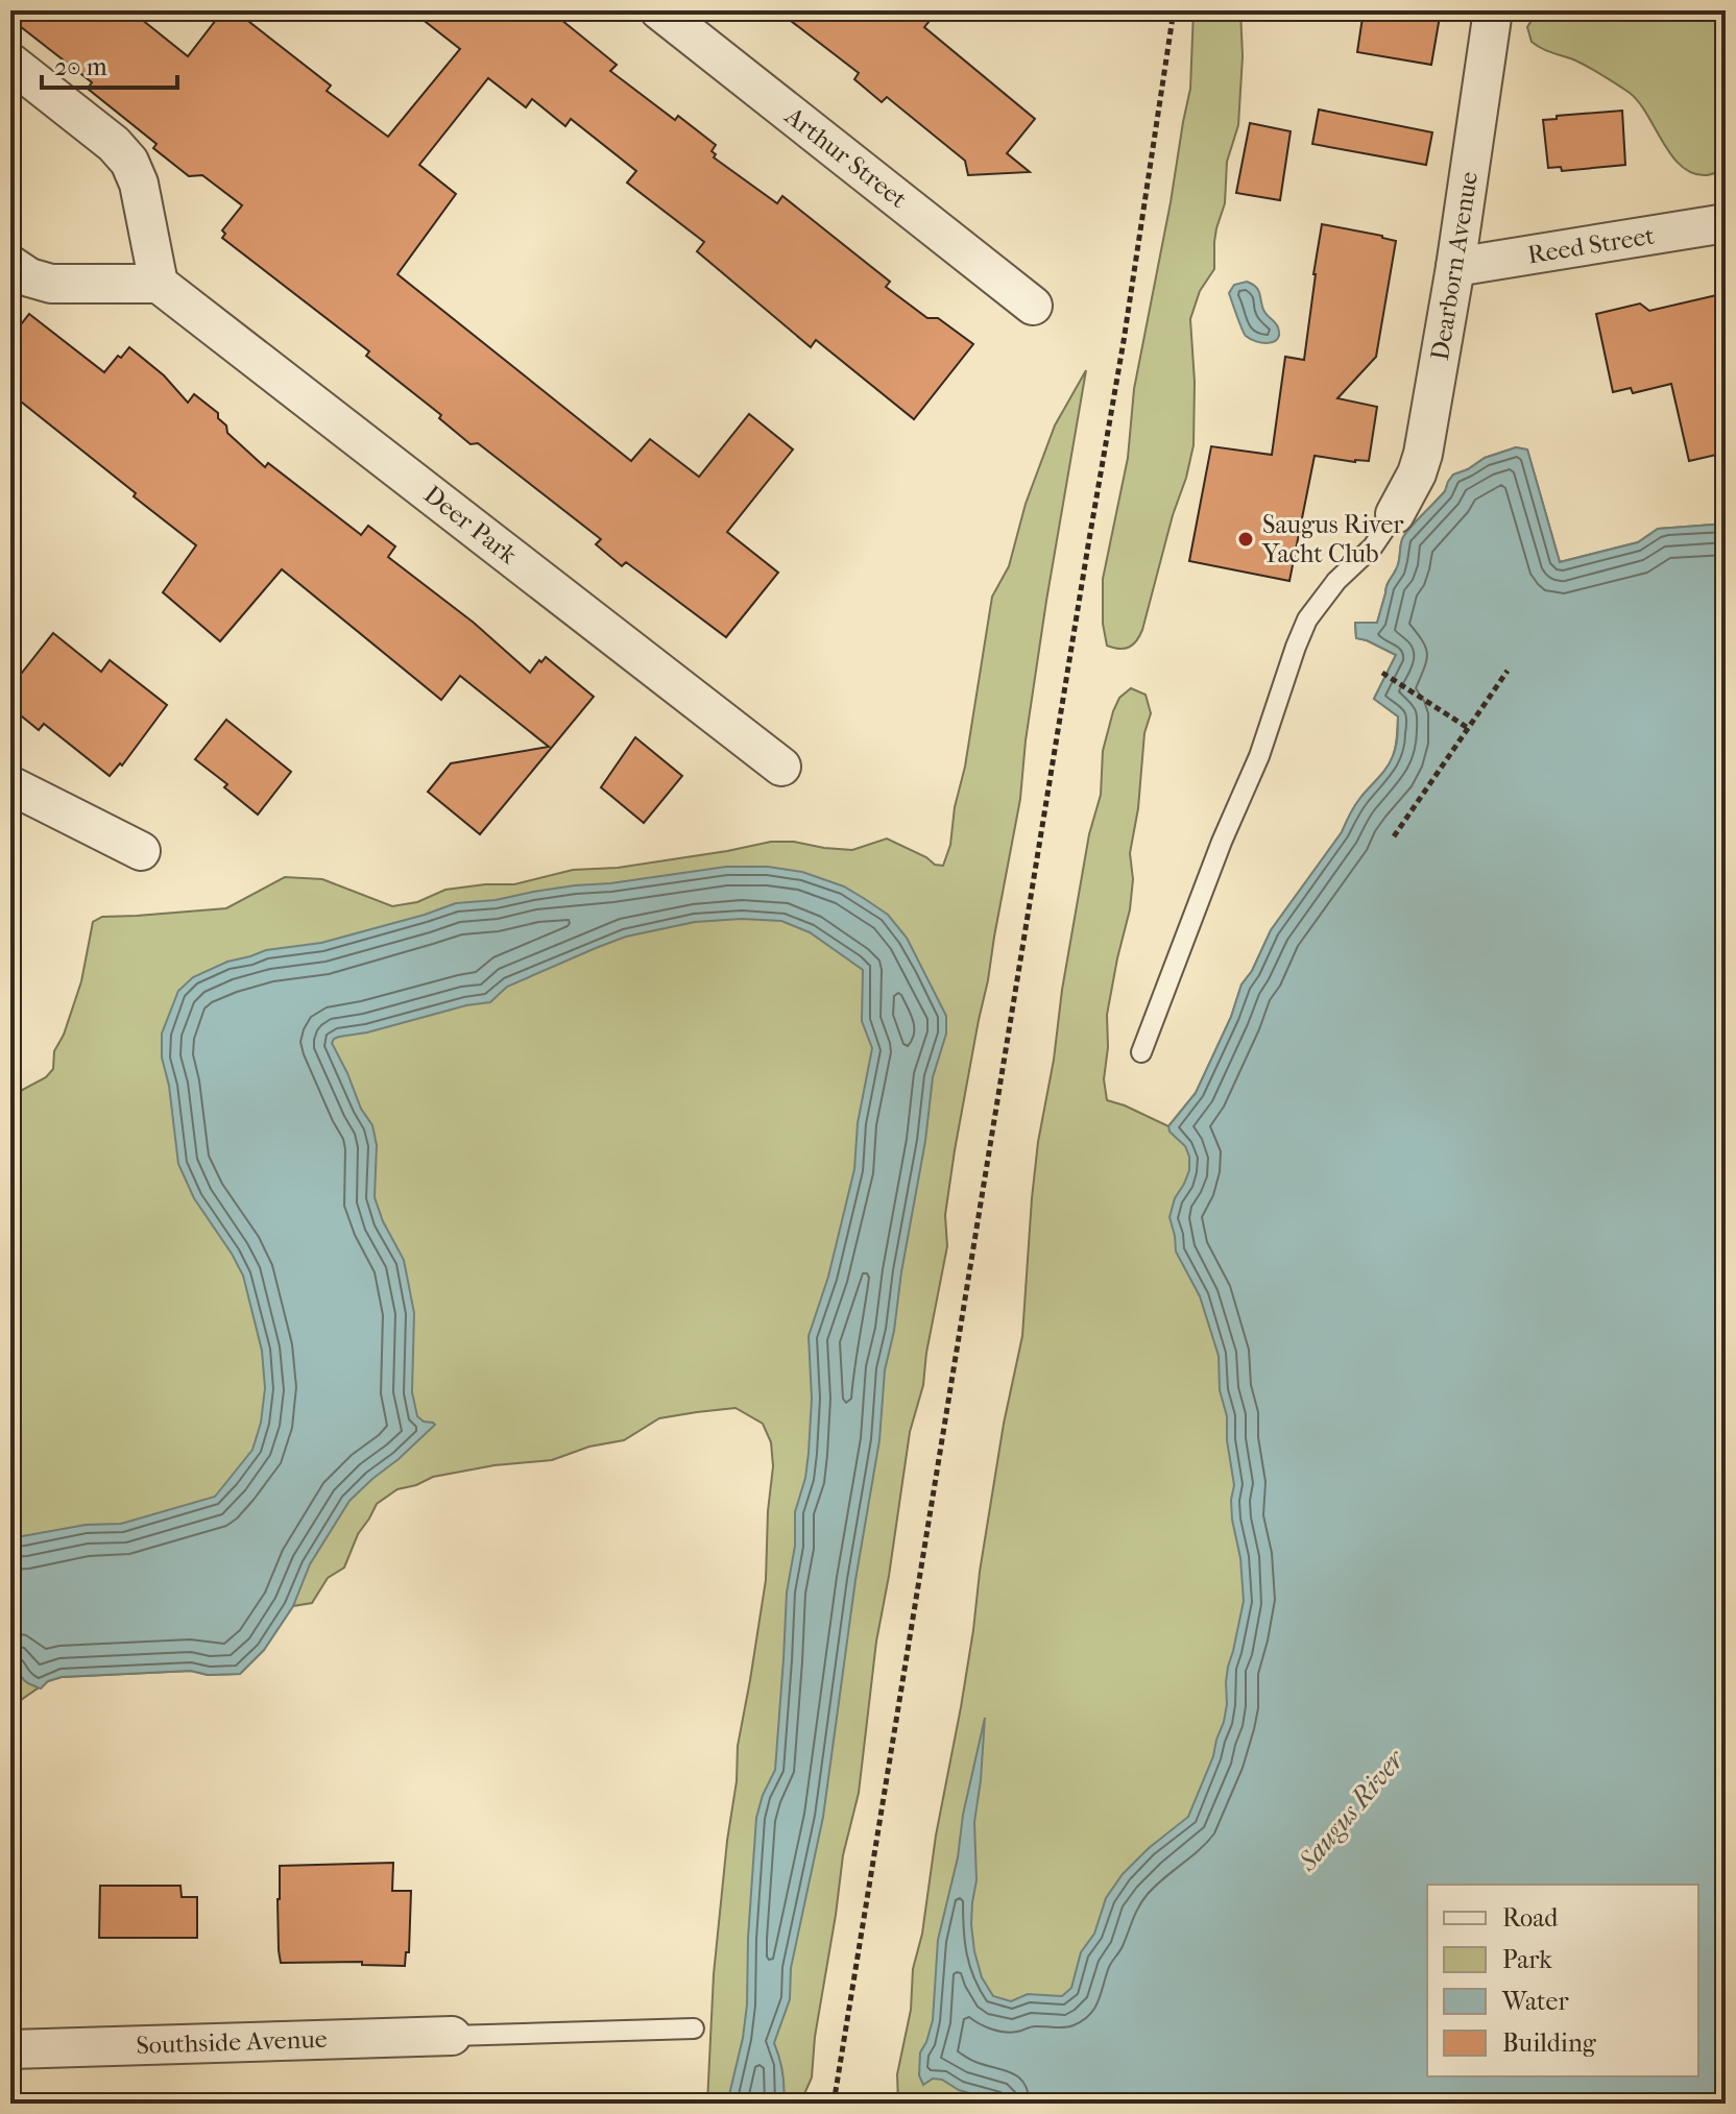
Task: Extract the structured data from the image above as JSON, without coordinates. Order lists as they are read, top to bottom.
{
  "streets": {
    "street": [
      "Arthur Street",
      "Reed Street",
      "Dearborn Avenue",
      "Deer Park",
      "Southside Avenue"
    ]
  },
  "crossings": [
    ["Reed Street", "Dearborn Avenue"]
  ],
  "water": ["Saugus River"],
  "places": ["Saugus River Yacht Club"],
  "legend": [
    "Road",
    "Park",
    "Water",
    "Building"
  ],
  "scale_bar": "20 m"
}
